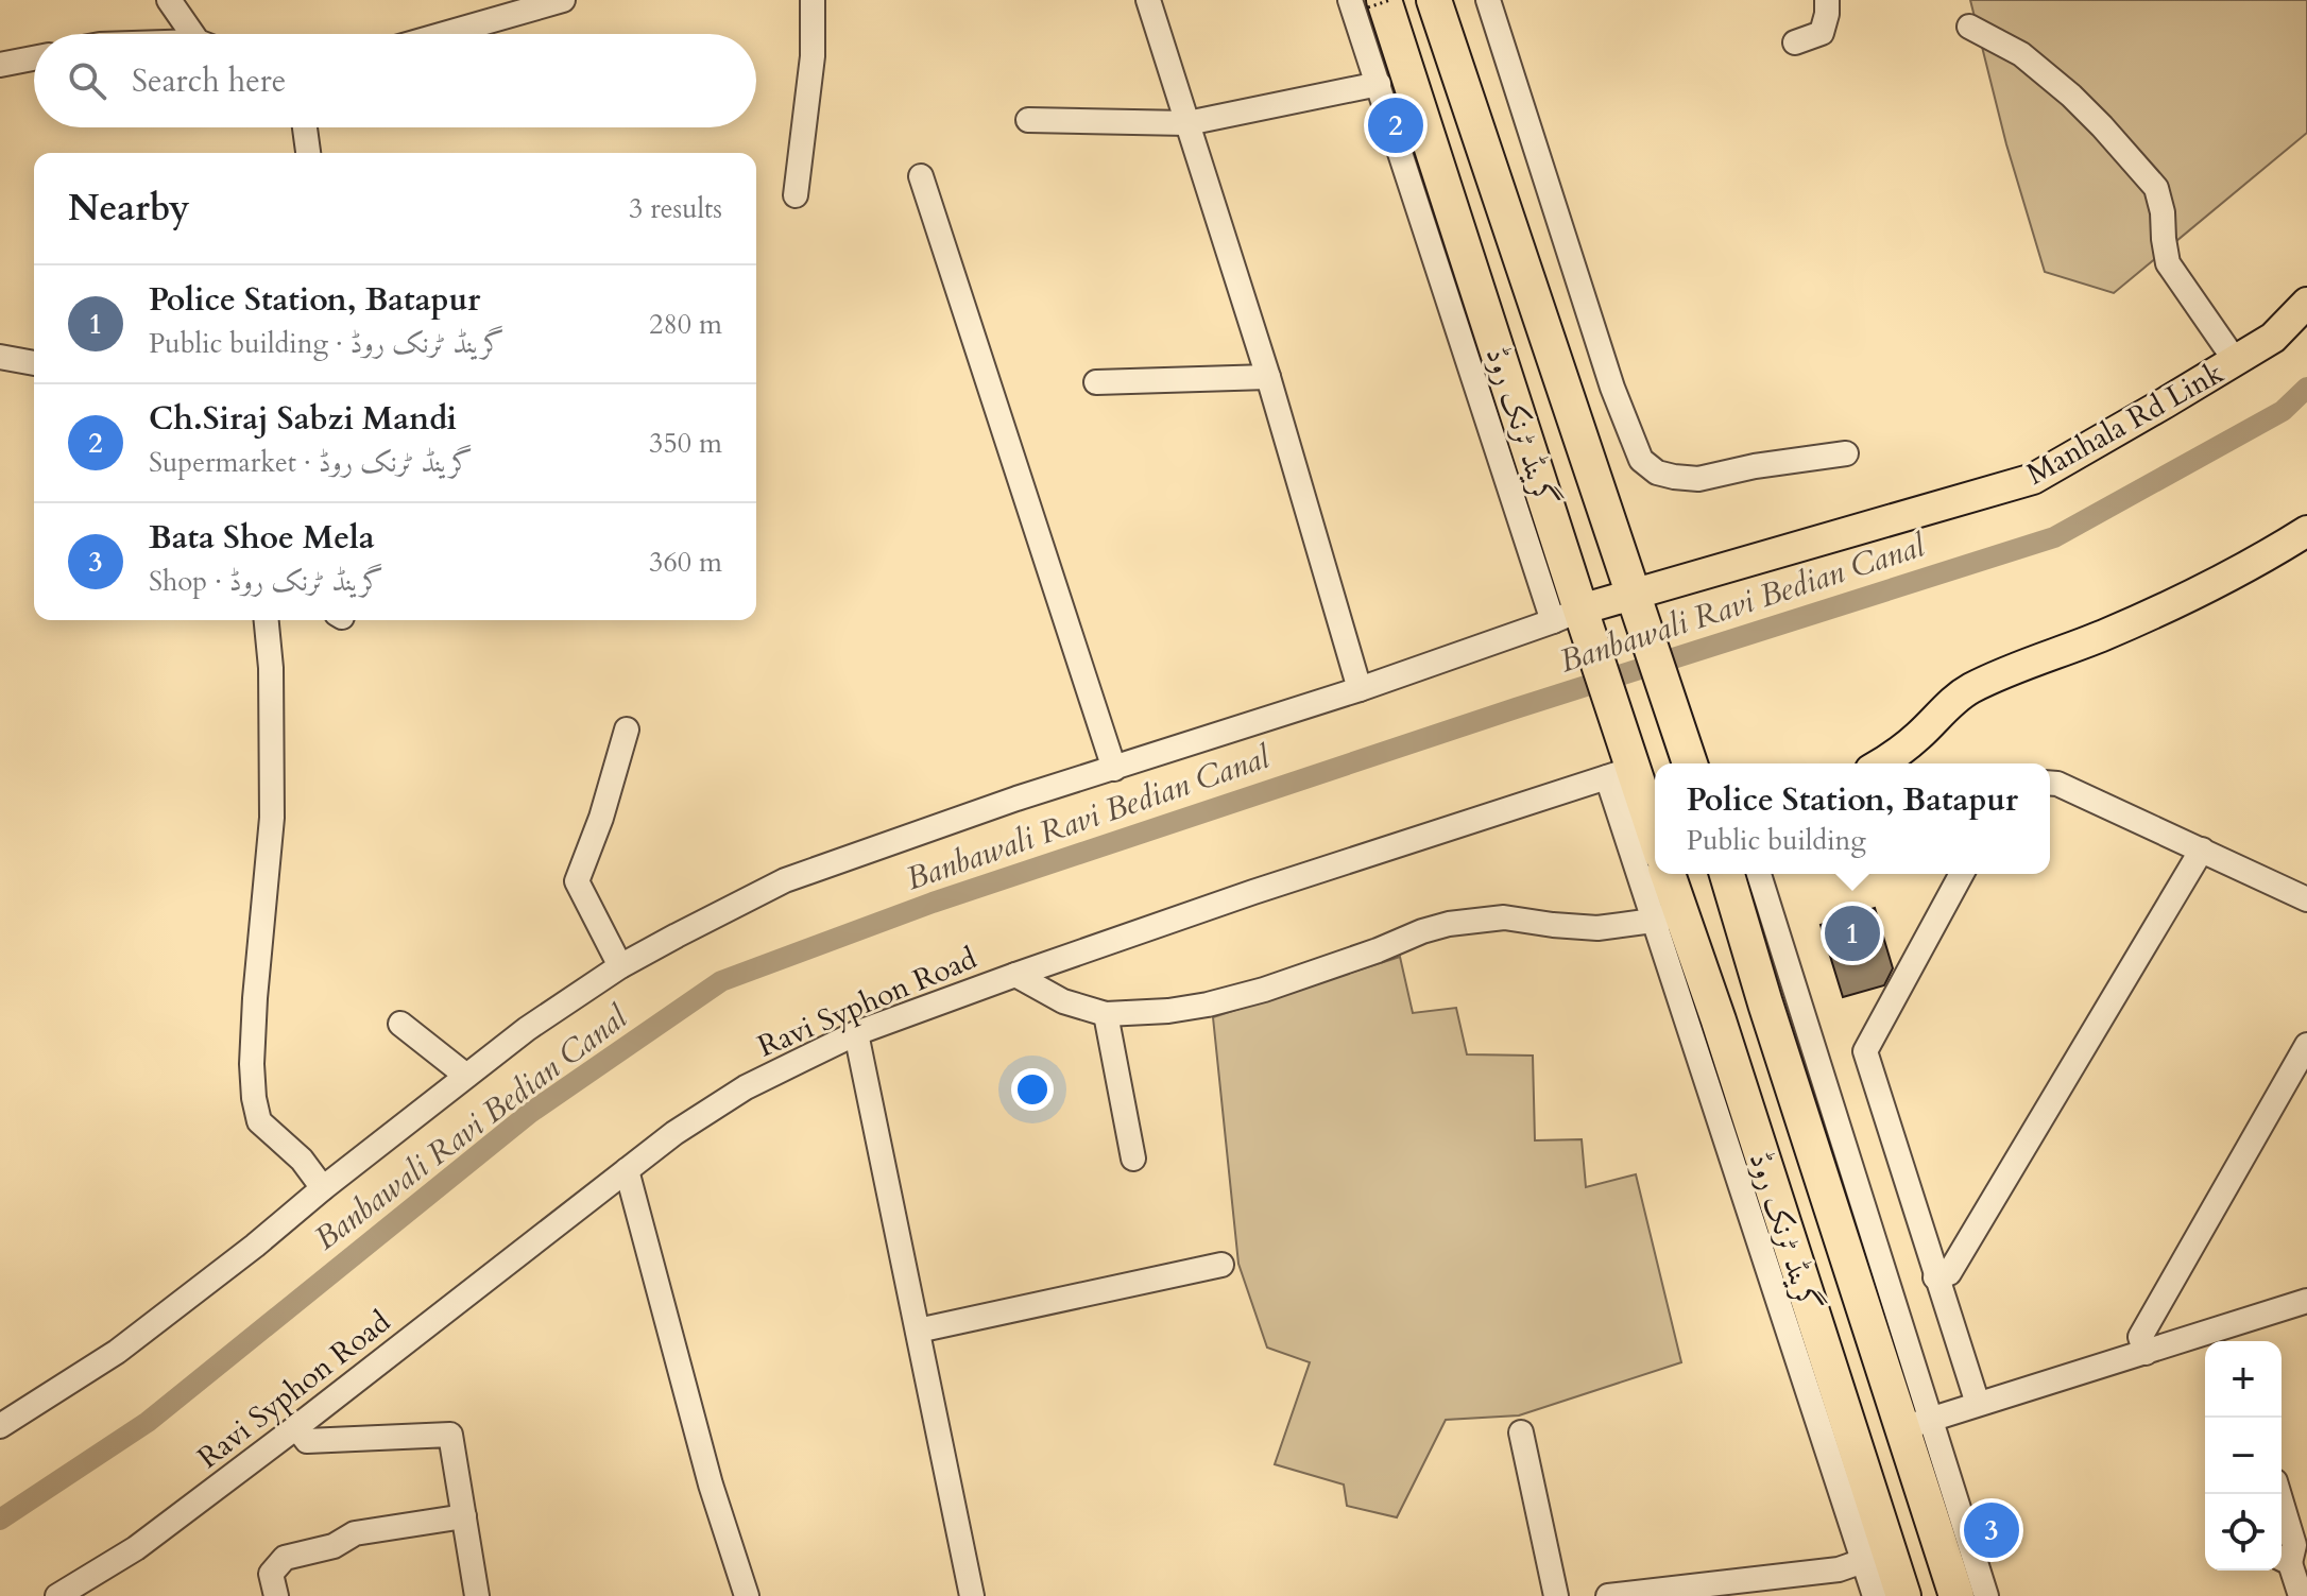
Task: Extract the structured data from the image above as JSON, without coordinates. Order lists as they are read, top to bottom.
{
  "streets": {
    "highway": ["گرینڈ ٹرنک روڈ"],
    "main road": ["Manhala Rd Link"],
    "street": ["Ravi Syphon Road"]
  },
  "crossings": [
    ["Manhala Rd Link", "گرینڈ ٹرنک روڈ"],
    ["گرینڈ ٹرنک روڈ", "Ravi Syphon Road"]
  ],
  "water": ["Banbawali Ravi Bedian Canal"],
  "page": {
    "search": "Search here",
    "pins": ["2", "1", "3"],
    "heading": ["Nearby", "3 results"],
    "list": [
      {
        "mark": "1",
        "name": "Police Station, Batapur",
        "note": "Public building · گرینڈ ٹرنک روڈ",
        "value": "280 m"
      },
      {
        "mark": "2",
        "name": "Ch.Siraj Sabzi Mandi",
        "note": "Supermarket · گرینڈ ٹرنک روڈ",
        "value": "350 m"
      },
      {
        "mark": "3",
        "name": "Bata Shoe Mela",
        "note": "Shop · گرینڈ ٹرنک روڈ",
        "value": "360 m"
      }
    ],
    "popup": ["Police Station, Batapur", "Public building"],
    "map_buttons": ["+", "−"]
  }
}
